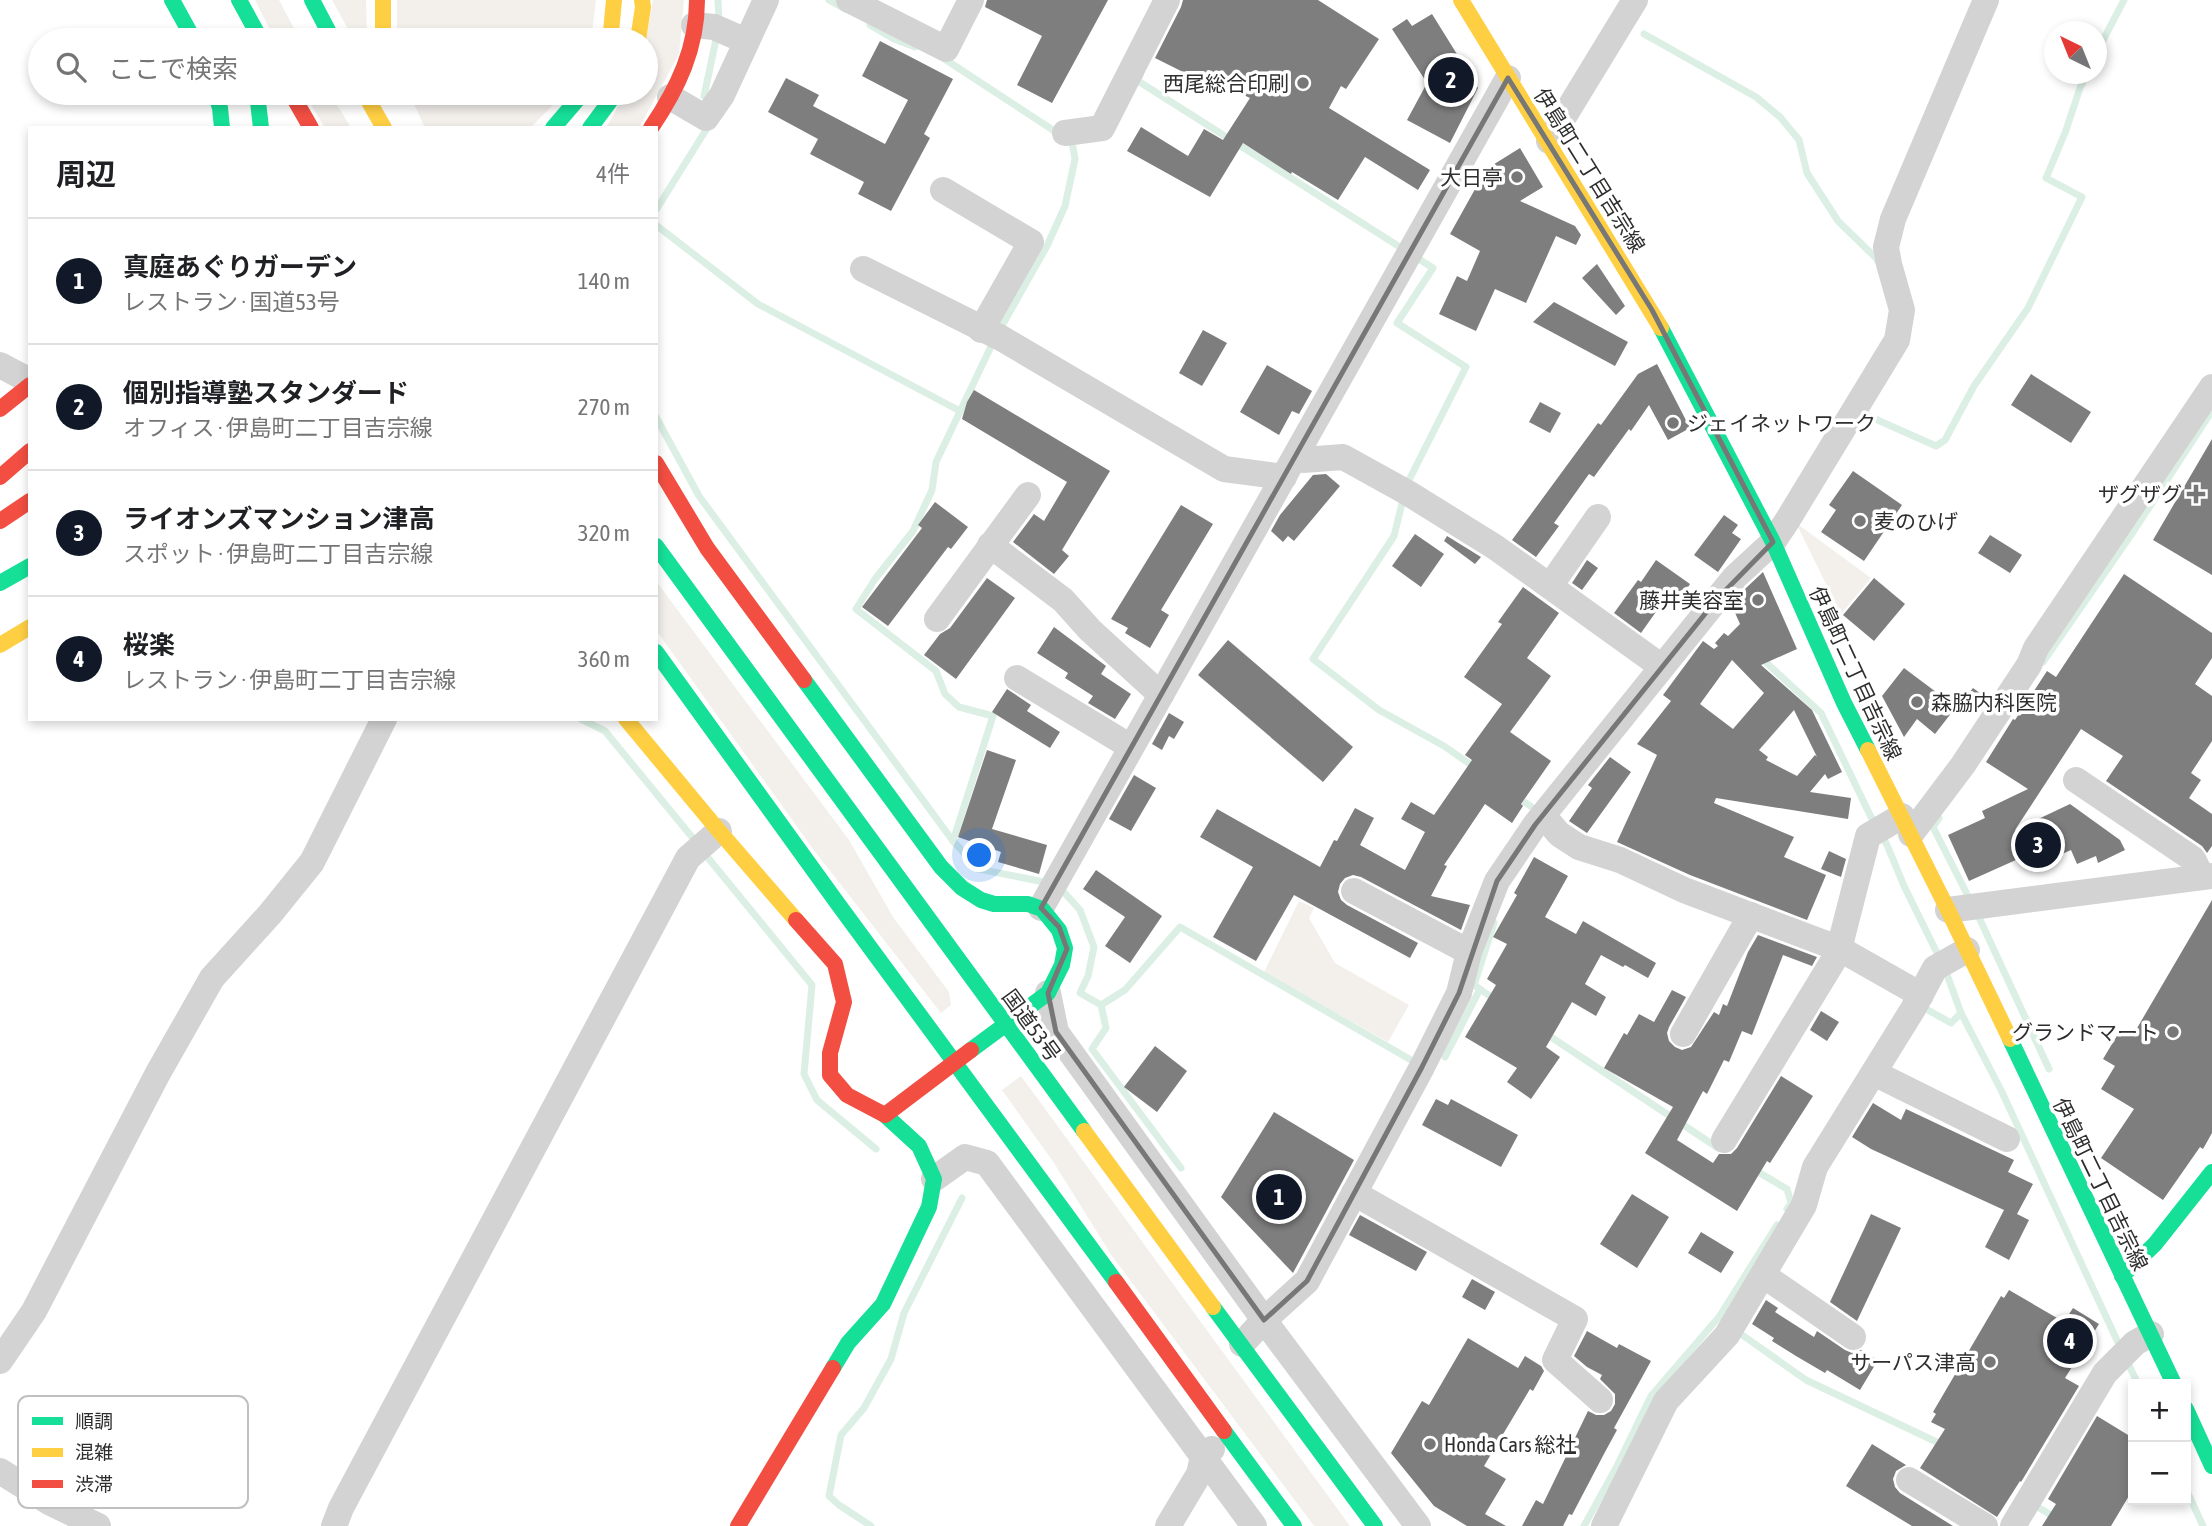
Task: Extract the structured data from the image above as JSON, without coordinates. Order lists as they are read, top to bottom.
{
  "streets": {
    "main road": ["伊島町二丁目吉宗線", "国道53号"]
  },
  "places": {
    "other": [
      "西尾総合印刷",
      "大日亭",
      "ジェイネットワーク",
      "麦のひげ",
      "藤井美容室",
      "森脇内科医院",
      "グランドマート",
      "サーパス津高",
      "Honda Cars 総社"
    ],
    "health": ["ザグザグ"]
  },
  "legend": ["順調", "混雑", "渋滞"],
  "north": "top left",
  "page": {
    "search": "ここで検索",
    "pins": [
      "2",
      "3",
      "1",
      "4"
    ],
    "heading": ["周辺", "4件"],
    "list": [
      {
        "mark": "1",
        "name": "真庭あぐりガーデン",
        "note": "レストラン · 国道53号",
        "value": "140 m"
      },
      {
        "mark": "2",
        "name": "個別指導塾スタンダード",
        "note": "オフィス · 伊島町二丁目吉宗線",
        "value": "270 m"
      },
      {
        "mark": "3",
        "name": "ライオンズマンション津高",
        "note": "スポット · 伊島町二丁目吉宗線",
        "value": "320 m"
      },
      {
        "mark": "4",
        "name": "桜楽",
        "note": "レストラン · 伊島町二丁目吉宗線",
        "value": "360 m"
      }
    ],
    "map_buttons": ["+", "−"]
  }
}
